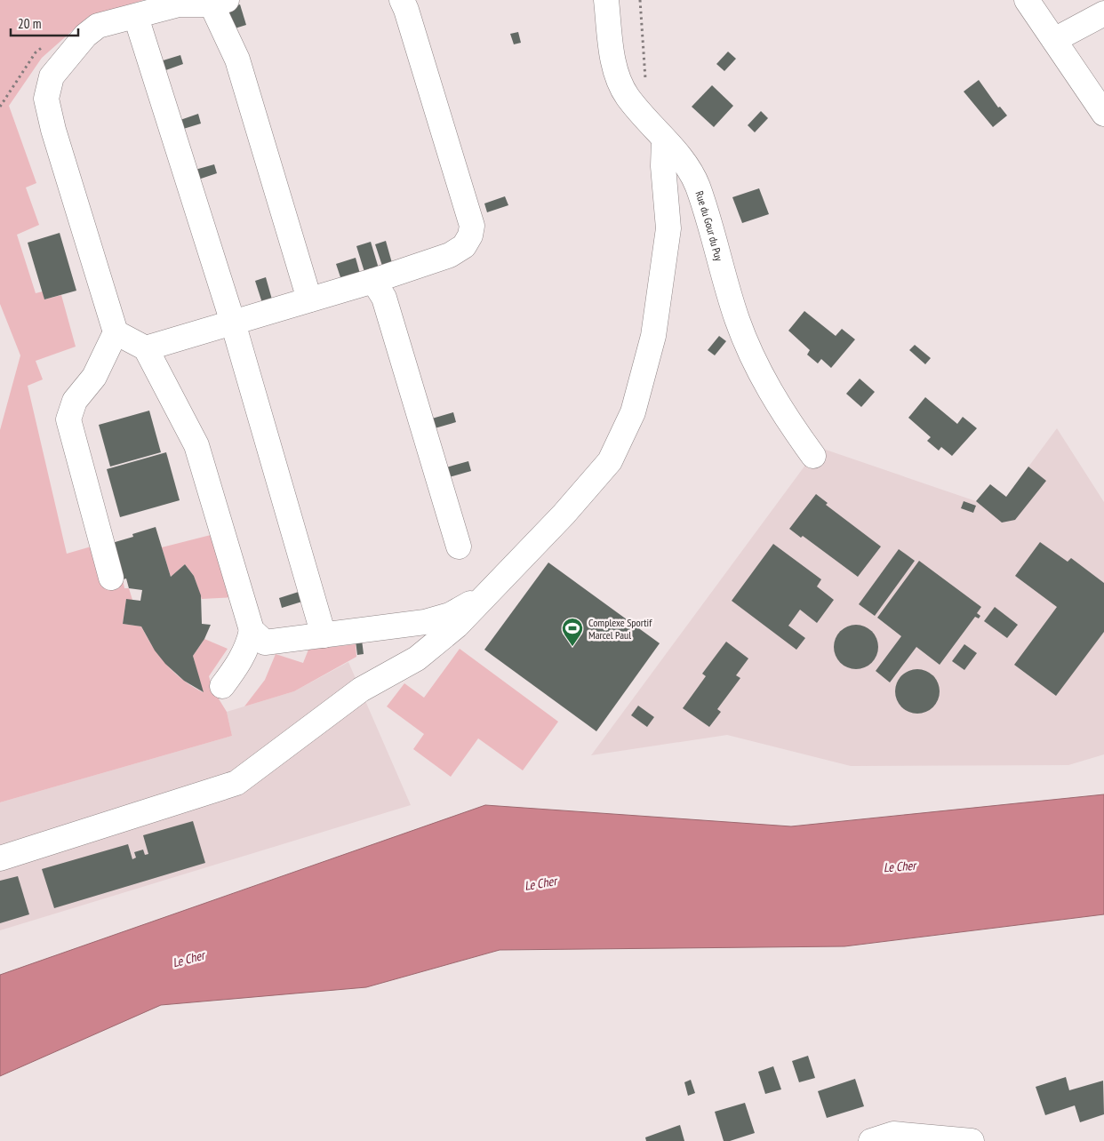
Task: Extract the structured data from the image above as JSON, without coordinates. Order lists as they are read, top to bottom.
{
  "streets": {
    "street": ["Rue du Gour du Puy"]
  },
  "water": ["Le Cher"],
  "places": {
    "sports": ["Complexe Sportif Marcel Paul"]
  },
  "scale_bar": "20 m"
}
